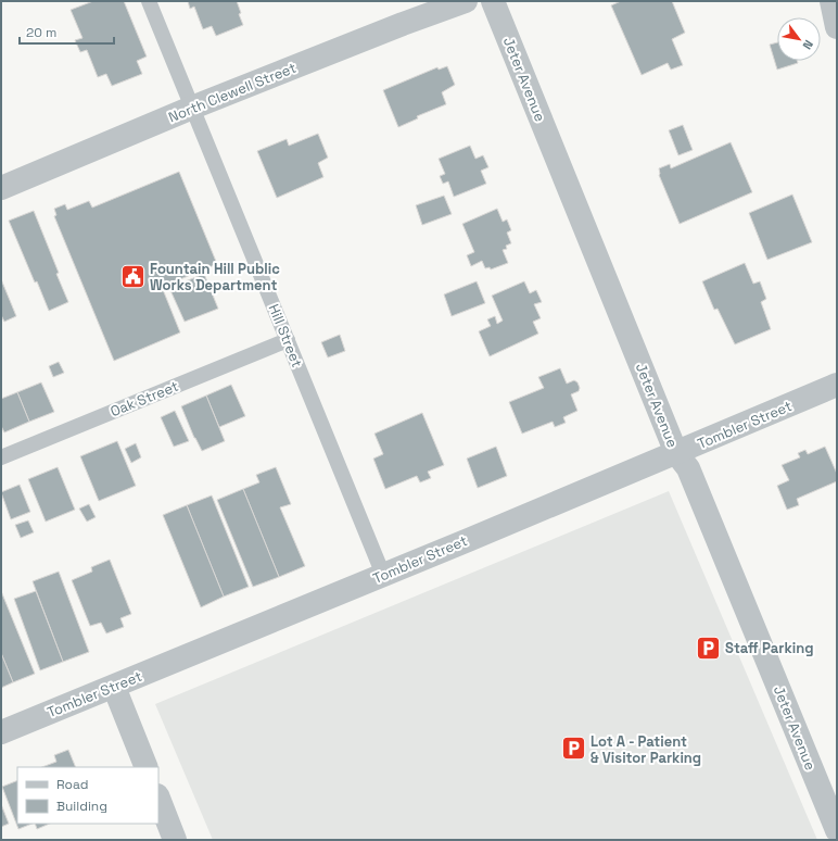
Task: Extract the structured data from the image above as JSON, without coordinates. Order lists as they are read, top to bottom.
{
  "streets": {
    "street": ["Jeter Avenue", "North Clewell Street", "Tombler Street"],
    "lane": ["Hill Street", "Oak Street"]
  },
  "crossings": [
    ["Jeter Avenue", "Tombler Street"],
    ["North Clewell Street", "Hill Street"],
    ["Hill Street", "Oak Street"],
    ["Hill Street", "Tombler Street"]
  ],
  "places": {
    "public building": ["Fountain Hill Public Works Department"],
    "parking": ["Staff Parking", "Lot A - Patient & Visitor Parking"]
  },
  "legend": ["Road", "Building"],
  "scale_bar": "20 m",
  "north": "bottom right"
}
